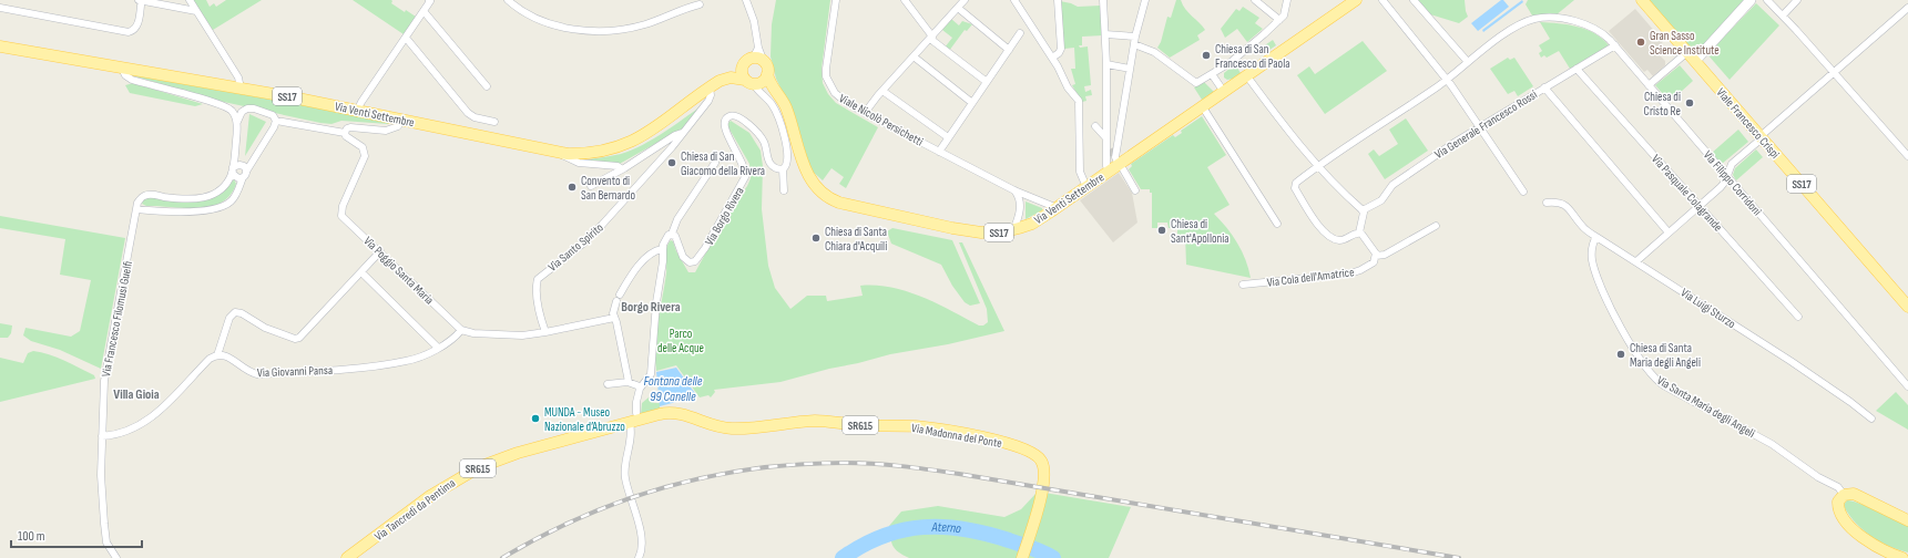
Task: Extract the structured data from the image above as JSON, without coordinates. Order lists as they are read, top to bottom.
{
  "streets": {
    "main road": [
      "SS17",
      "Via Venti Settembre",
      "Viale Francesco Crispi",
      "SR615",
      "Via Madonna del Ponte",
      "Via Tancredi da Pentima"
    ],
    "street": [
      "Viale Nicolò Persichetti",
      "Via Generale Francesco Rossi",
      "Via Filippo Corridoni",
      "Via Pasquale Colagrande",
      "Via Borgo Rivera",
      "Via Santo Spirito",
      "Via Poggio Santa Maria",
      "Via Cola dell'Amatrice",
      "Via Luigi Sturzo",
      "Via Francesco Filomusi Guelfi",
      "Via Giovanni Pansa",
      "Via Santa Maria degli Angeli"
    ]
  },
  "crossings": [
    ["Via Venti Settembre", "Viale Nicolò Persichetti"],
    ["Via Venti Settembre", "Via Santo Spirito"],
    ["Via Generale Francesco Rossi", "Via Filippo Corridoni"],
    ["Via Generale Francesco Rossi", "Via Pasquale Colagrande"],
    ["Via Poggio Santa Maria", "Via Giovanni Pansa"],
    ["Via Luigi Sturzo", "Via Santa Maria degli Angeli"],
    ["Via Madonna del Ponte", "Via Tancredi da Pentima"]
  ],
  "districts": ["Borgo Rivera", "Villa Gioia"],
  "water": ["Fontana delle 99 Canelle", "Aterno"],
  "parks": ["Parco delle Acque"],
  "places": [
    "Gran Sasso Science Institute",
    "Chiesa di San Francesco di Paola",
    "Chiesa di Cristo Re",
    "Chiesa di San Giacomo della Rivera",
    "Convento di San Bernardo",
    "Chiesa di Sant'Apollonia",
    "Chiesa di Santa Chiara d'Acquili",
    "Chiesa di Santa Maria degli Angeli",
    "MUNDA - Museo Nazionale d’Abruzzo"
  ],
  "scale_bar": "100 m"
}
